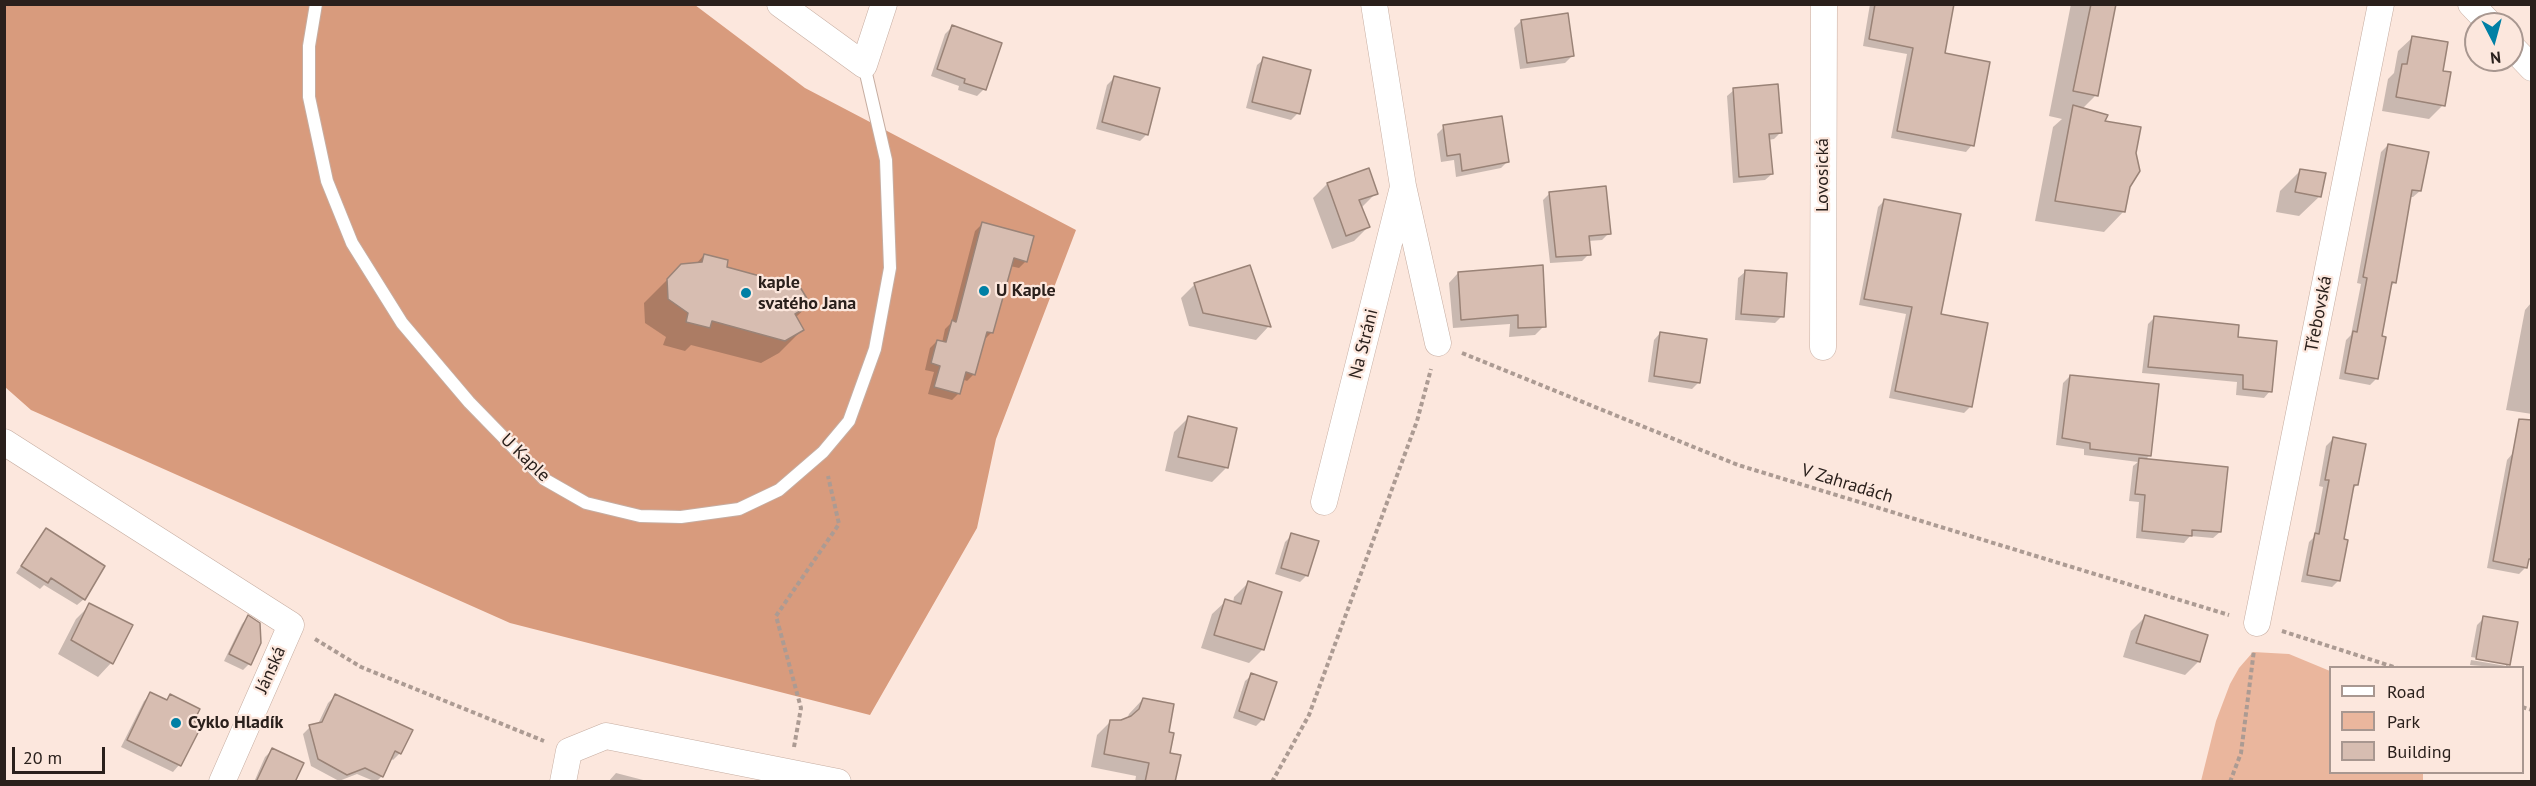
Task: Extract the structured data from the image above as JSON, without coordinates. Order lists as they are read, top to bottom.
{
  "streets": {
    "street": [
      "Lovosická",
      "Třebovská",
      "Na Stráni",
      "Jánská"
    ],
    "lane": ["U Kaple"],
    "path": ["V Zahradách"]
  },
  "crossings": [
    ["Třebovská", "V Zahradách"],
    ["Na Stráni", "V Zahradách"]
  ],
  "places": ["U Kaple", "kaple svatého Jana", "Cyklo Hladík"],
  "legend": ["Road", "Park", "Building"],
  "scale_bar": "20 m",
  "north": "bottom"
}
